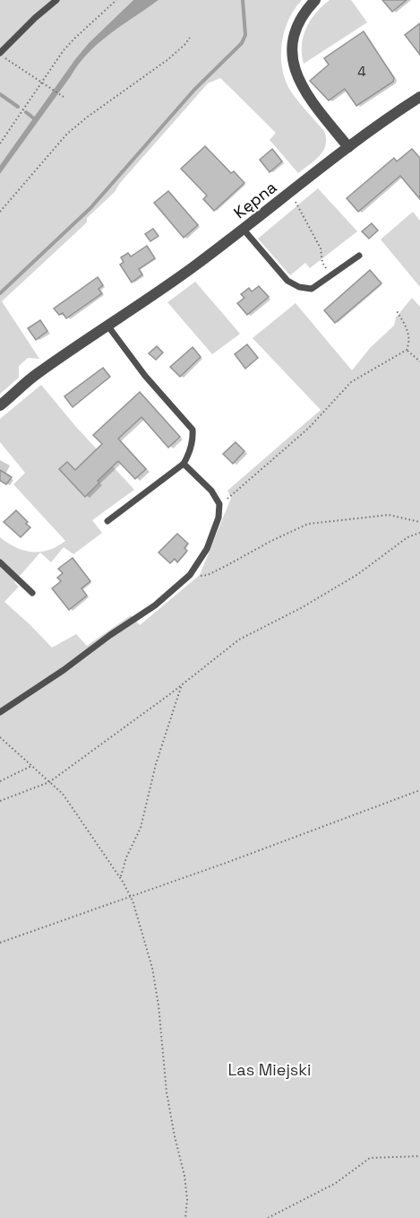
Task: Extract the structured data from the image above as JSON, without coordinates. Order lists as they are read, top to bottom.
{
  "streets": {
    "street": ["Kępna"]
  },
  "parks": ["Las Miejski"],
  "house_numbers": ["4"]
}
